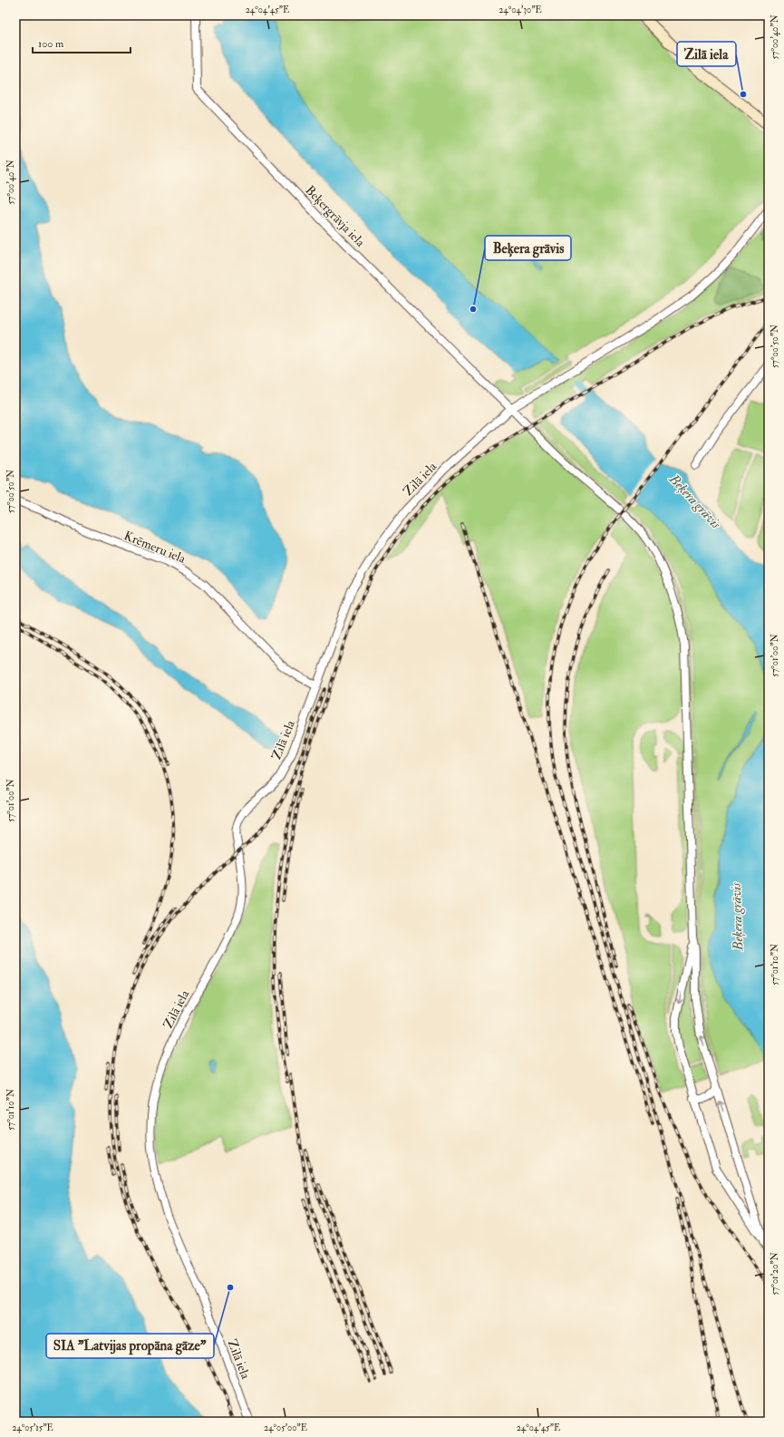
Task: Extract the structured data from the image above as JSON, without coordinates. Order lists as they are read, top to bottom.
{
  "streets": {
    "street": ["Beķergrāvja iela", "Zilā iela", "Krēmeru iela"]
  },
  "crossings": [
    ["Beķergrāvja iela", "Zilā iela"],
    ["Zilā iela", "Krēmeru iela"]
  ],
  "water": ["Beķera grāvis"],
  "places": ["Zilā iela", "Beķera grāvis", "SIA \"Latvijas propāna gāze\""],
  "scale_bar": "100 m",
  "coordinates": [
    "24°04'45\"E",
    "24°04'30\"E",
    "57°00'40\"N",
    "57°00'50\"N",
    "57°01'00\"N",
    "57°01'10\"N",
    "57°01'20\"N",
    "24°05'15\"E",
    "24°05'00\"E"
  ]
}
